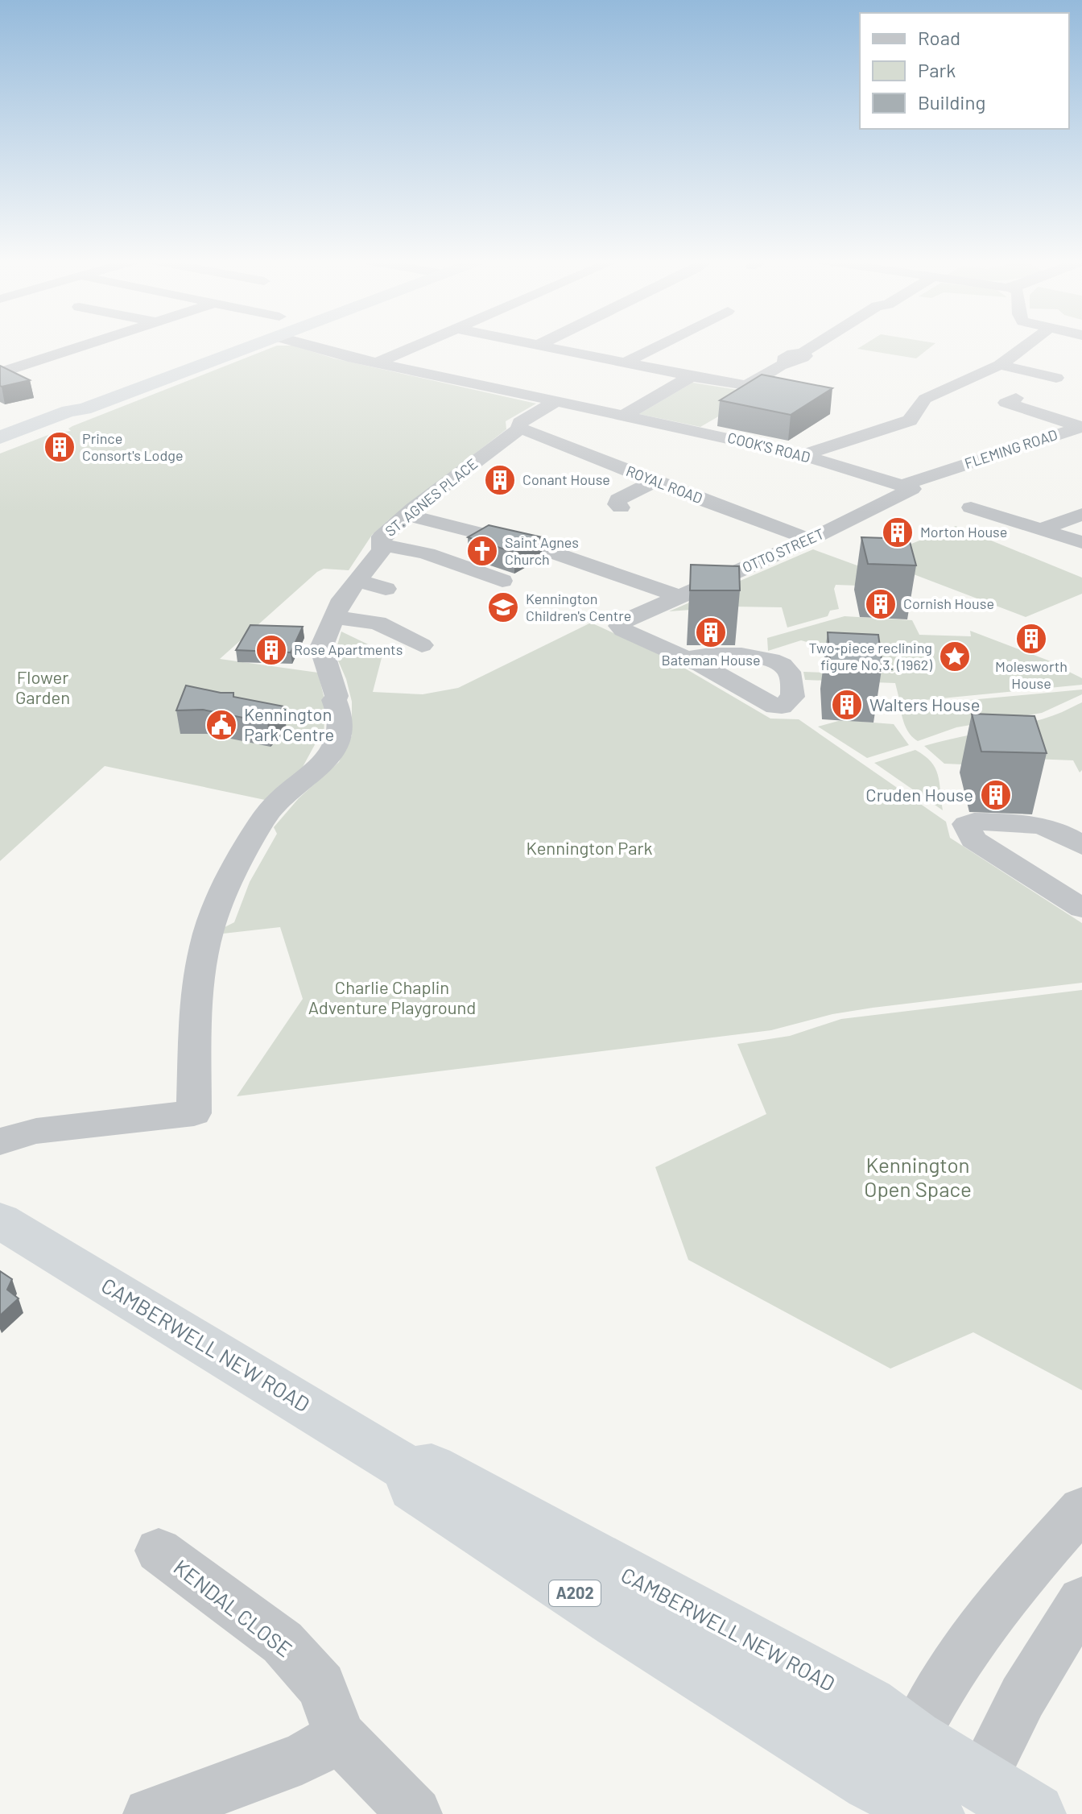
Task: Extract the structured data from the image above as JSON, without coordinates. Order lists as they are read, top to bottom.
{
  "streets": {
    "highway": ["CAMBERWELL NEW ROAD", "A202"],
    "street": [
      "COOK'S ROAD",
      "FLEMING ROAD",
      "ROYAL ROAD",
      "ST. AGNES PLACE",
      "OTTO STREET",
      "KENDAL CLOSE"
    ]
  },
  "crossings": [
    ["COOK'S ROAD", "FLEMING ROAD"],
    ["COOK'S ROAD", "ST. AGNES PLACE"],
    ["COOK'S ROAD", "OTTO STREET"],
    ["FLEMING ROAD", "OTTO STREET"],
    ["ROYAL ROAD", "ST. AGNES PLACE"],
    ["ROYAL ROAD", "OTTO STREET"]
  ],
  "parks": [
    "Flower Garden",
    "Kennington Park",
    "Charlie Chaplin Adventure Playground",
    "Kennington Open Space"
  ],
  "places": {
    "building": [
      "Prince Consort's Lodge",
      "Conant House",
      "Morton House",
      "Cornish House",
      "Bateman House",
      "Molesworth House",
      "Rose Apartments",
      "Walters House",
      "Cruden House"
    ],
    "church": ["Saint Agnes Church"],
    "school or university": ["Kennington Children's Centre"],
    "place": ["Two-piece reclining figure No.3. (1962)"],
    "public building": ["Kennington Park Centre"]
  },
  "legend": ["Road", "Park", "Building"]
}
